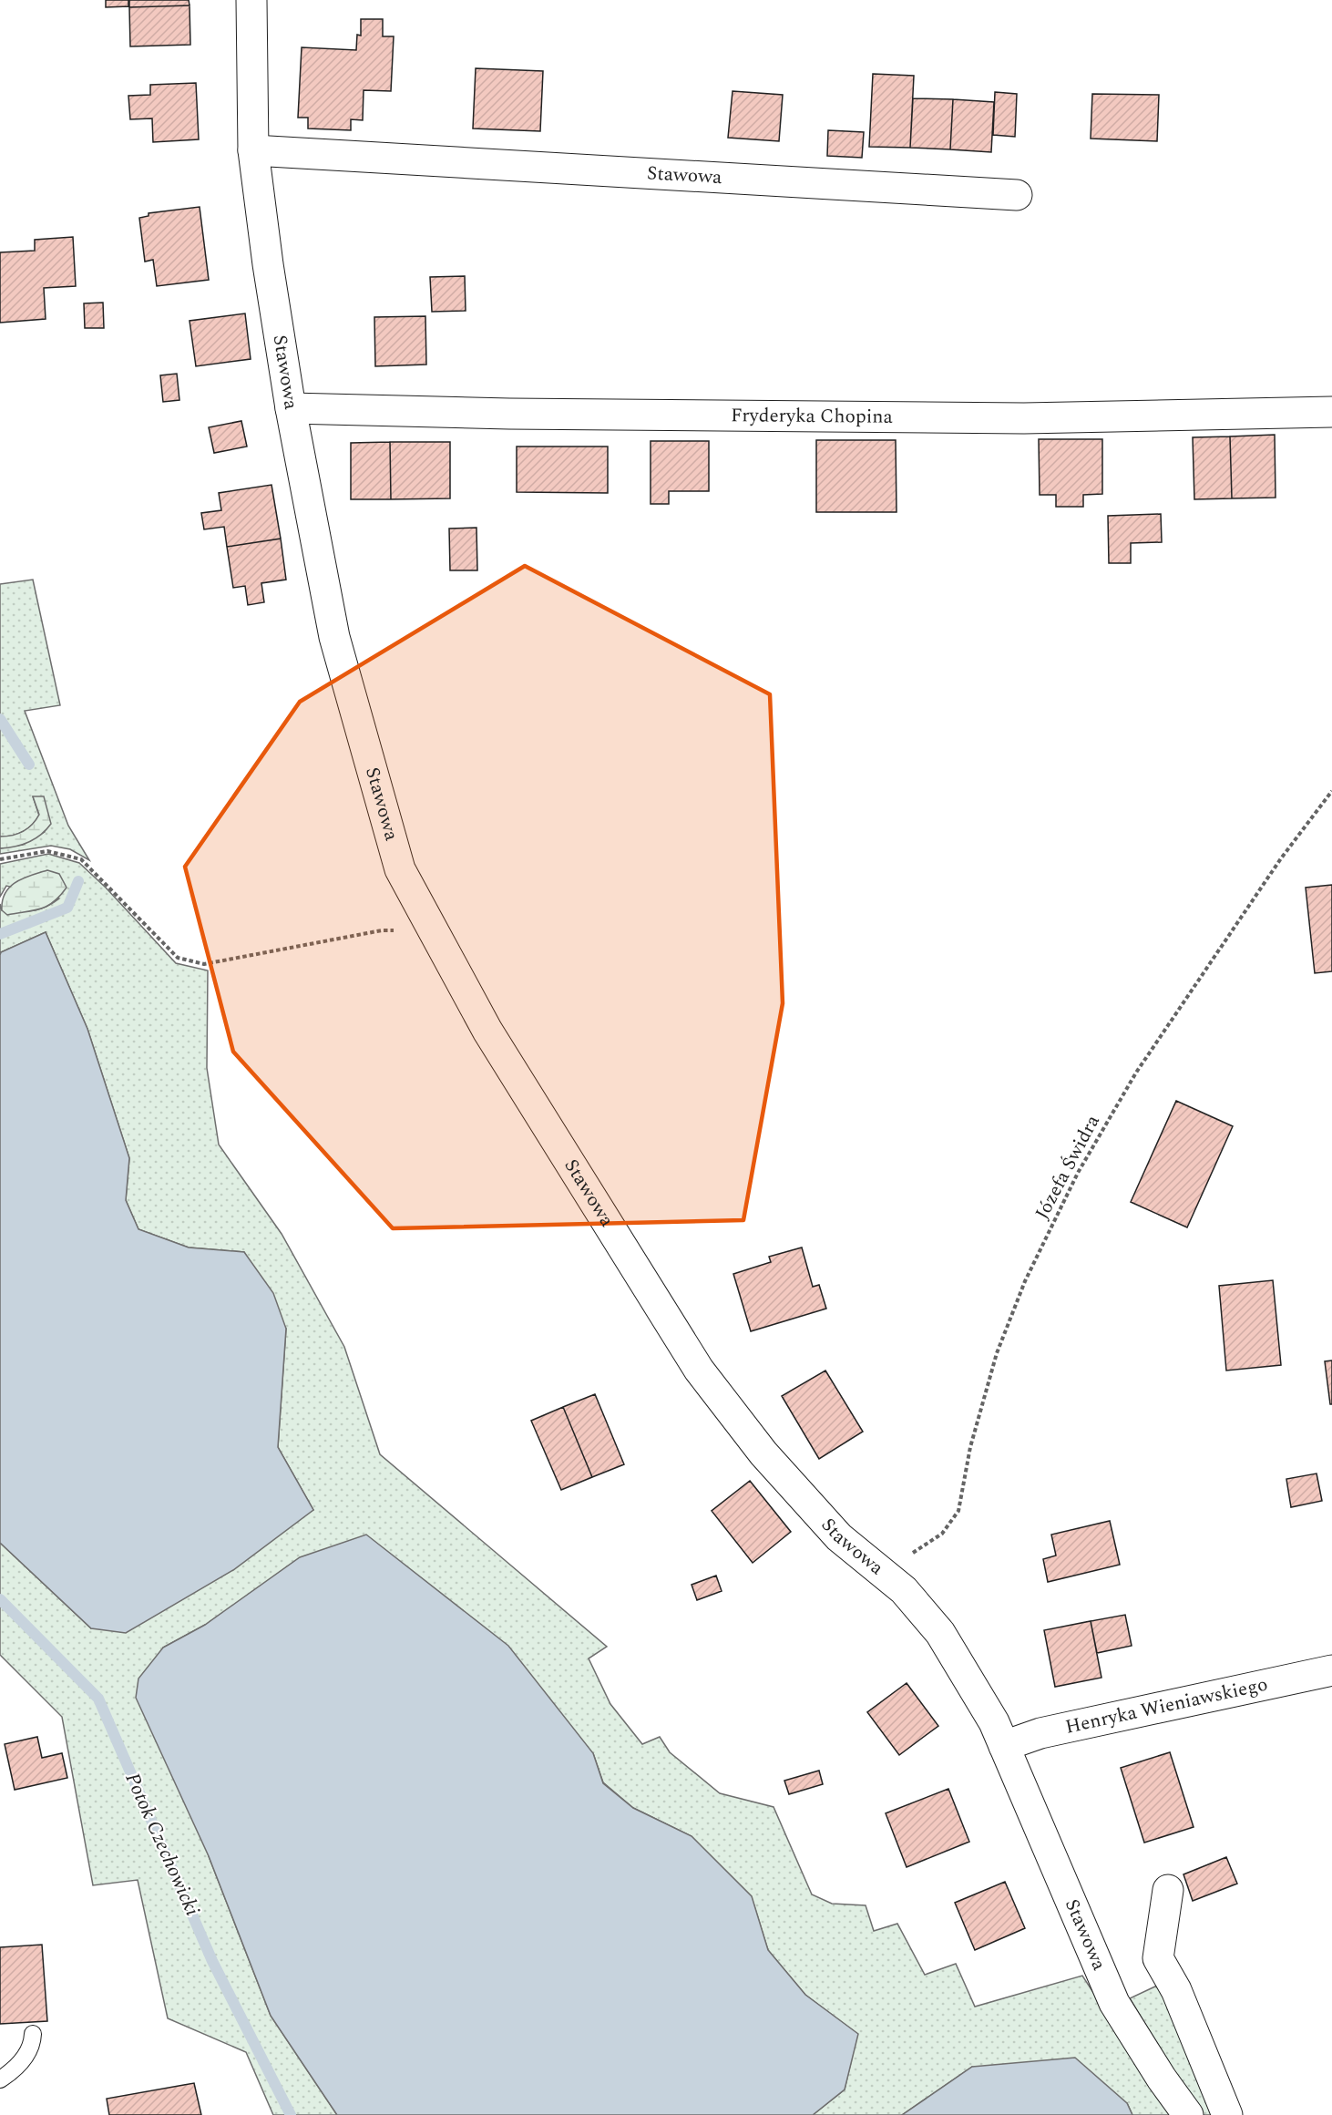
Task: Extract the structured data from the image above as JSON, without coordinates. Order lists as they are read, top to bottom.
{
  "streets": {
    "street": ["Stawowa", "Fryderyka Chopina", "Henryka Wieniawskiego"],
    "path": ["Józefa Świdra"]
  },
  "crossings": [
    ["Stawowa", "Fryderyka Chopina"],
    ["Stawowa", "Józefa Świdra"],
    ["Stawowa", "Henryka Wieniawskiego"]
  ],
  "water": ["Potok Czechowicki"]
}
